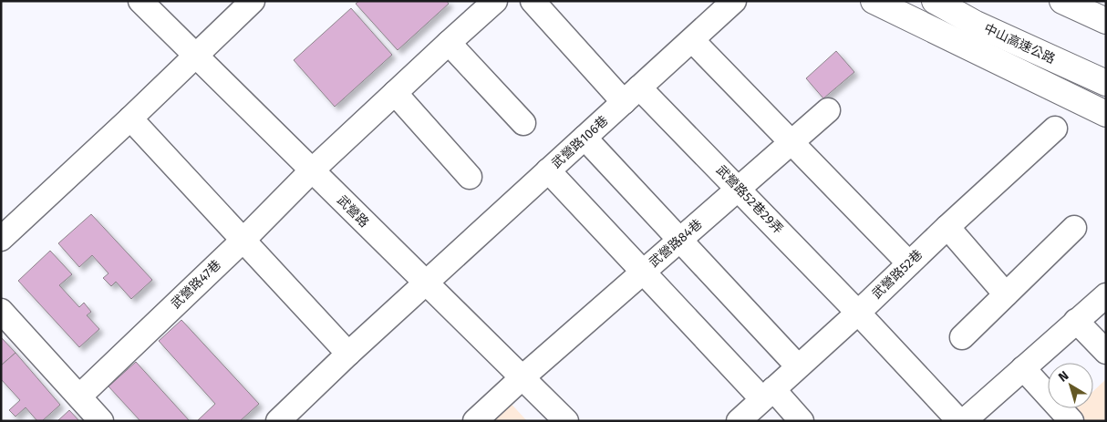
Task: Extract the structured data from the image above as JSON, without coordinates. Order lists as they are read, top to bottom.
{
  "streets": {
    "highway": ["中山高速公路"],
    "street": [
      "武營路106巷",
      "武營路52巷29弄",
      "武營路",
      "武營路84巷",
      "武營路52巷",
      "武營路47巷"
    ]
  },
  "crossings": [
    ["武營路106巷", "武營路52巷29弄"],
    ["武營路106巷", "武營路"],
    ["武營路52巷29弄", "武營路84巷"],
    ["武營路52巷29弄", "武營路52巷"],
    ["武營路", "武營路84巷"],
    ["武營路", "武營路47巷"]
  ],
  "north": "top left"
}
